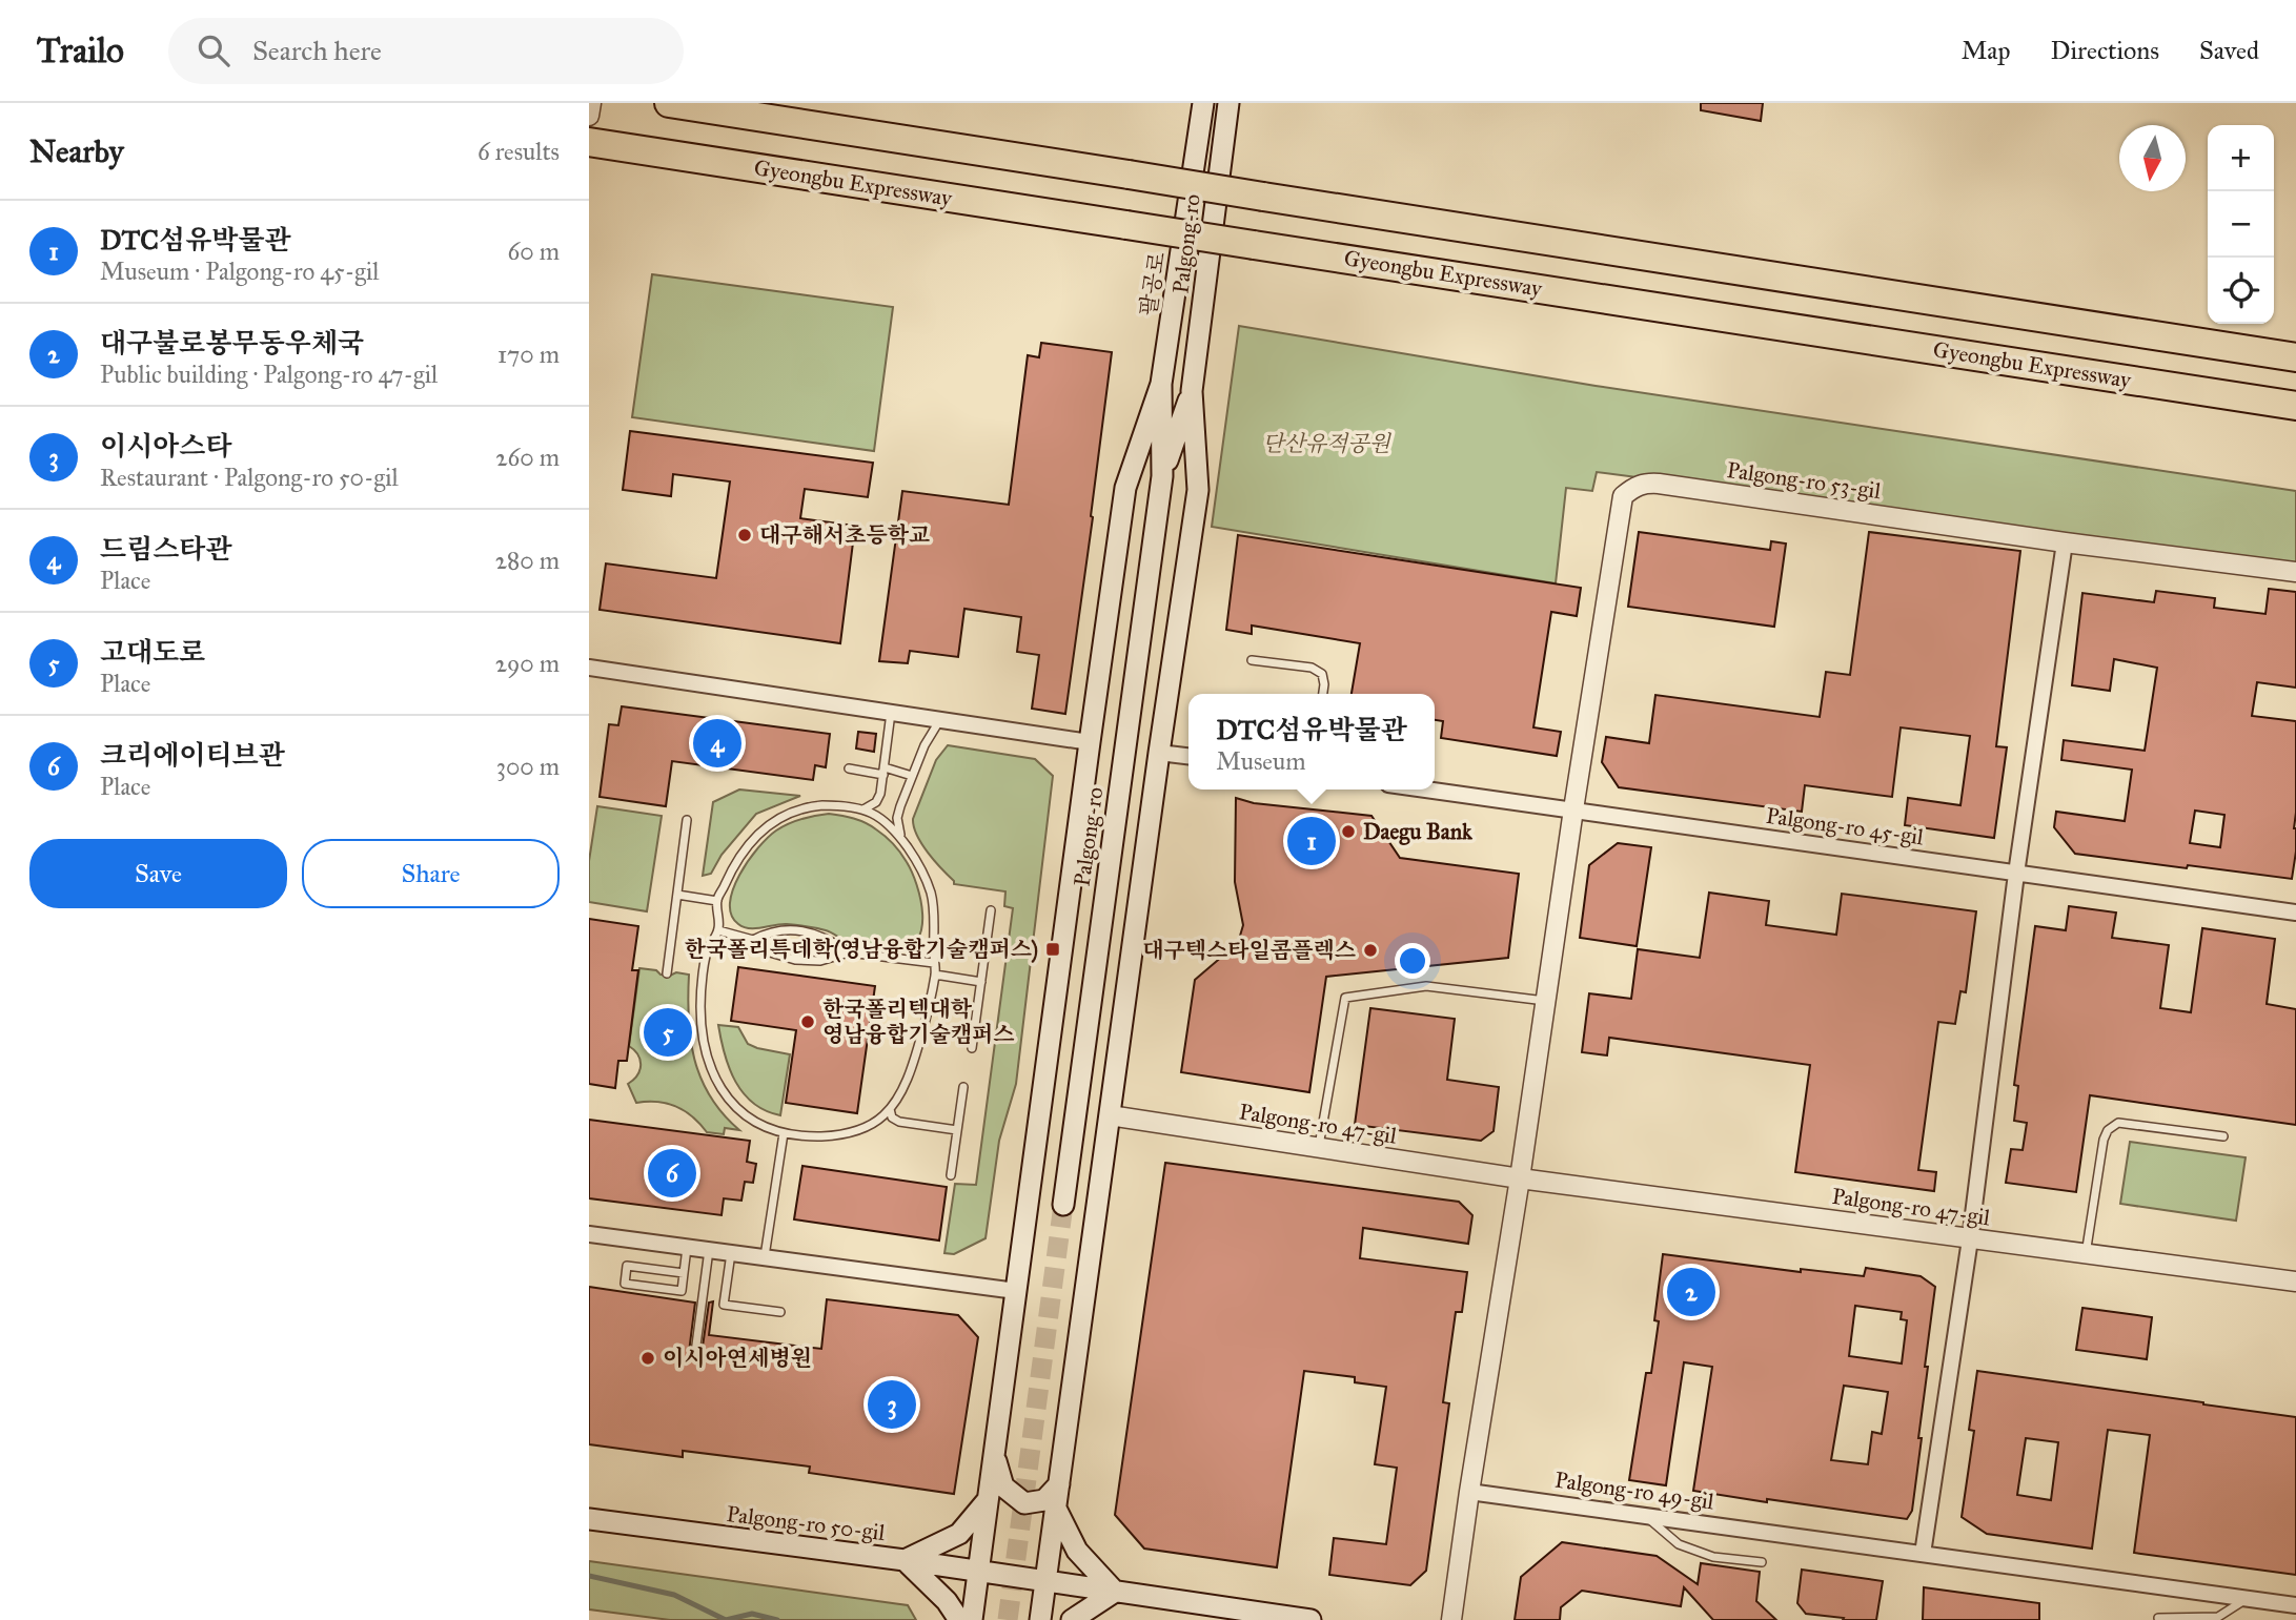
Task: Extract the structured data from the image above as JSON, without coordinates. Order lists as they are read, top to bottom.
{
  "streets": {
    "highway": ["Gyeongbu Expressway"],
    "main road": ["Palgong-ro", "팔공로", "Palgong-ro 50-gil"],
    "street": [
      "Palgong-ro 53-gil",
      "Palgong-ro 45-gil",
      "Palgong-ro 47-gil",
      "Palgong-ro 49-gil"
    ]
  },
  "crossings": [
    ["Palgong-ro 53-gil", "Palgong-ro 45-gil"],
    ["Palgong-ro 53-gil", "Palgong-ro 47-gil"]
  ],
  "parks": ["단산유적공원"],
  "places": {
    "other": [
      "대구해서초등학교",
      "Daegu Bank",
      "대구텍스타일콤플렉스",
      "한국폴리텍대학 영남융합기술캠퍼스",
      "이시아연세병원"
    ],
    "transit": ["한국폴리특데학(영남융합기술캠퍼스)"]
  },
  "north": "bottom",
  "page": {
    "header": "Trailo",
    "search": "Search here",
    "nav": ["Map", "Directions", "Saved"],
    "heading": ["Nearby", "6 results"],
    "map_buttons": ["+", "−"],
    "list": [
      {
        "mark": "1",
        "name": "DTC섬유박물관",
        "note": "Museum · Palgong-ro 45-gil",
        "value": "60 m"
      },
      {
        "mark": "2",
        "name": "대구불로봉무동우체국",
        "note": "Public building · Palgong-ro 47-gil",
        "value": "170 m"
      },
      {
        "mark": "3",
        "name": "이시아스타",
        "note": "Restaurant · Palgong-ro 50-gil",
        "value": "260 m"
      },
      {
        "mark": "4",
        "name": "드림스타관",
        "note": "Place",
        "value": "280 m"
      },
      {
        "mark": "5",
        "name": "고대도로",
        "note": "Place",
        "value": "290 m"
      },
      {
        "mark": "6",
        "name": "크리에이티브관",
        "note": "Place",
        "value": "300 m"
      }
    ],
    "popup": ["DTC섬유박물관", "Museum"],
    "pins": [
      "4",
      "1",
      "5",
      "6",
      "2",
      "3"
    ],
    "buttons": ["Save", "Share"]
  }
}
